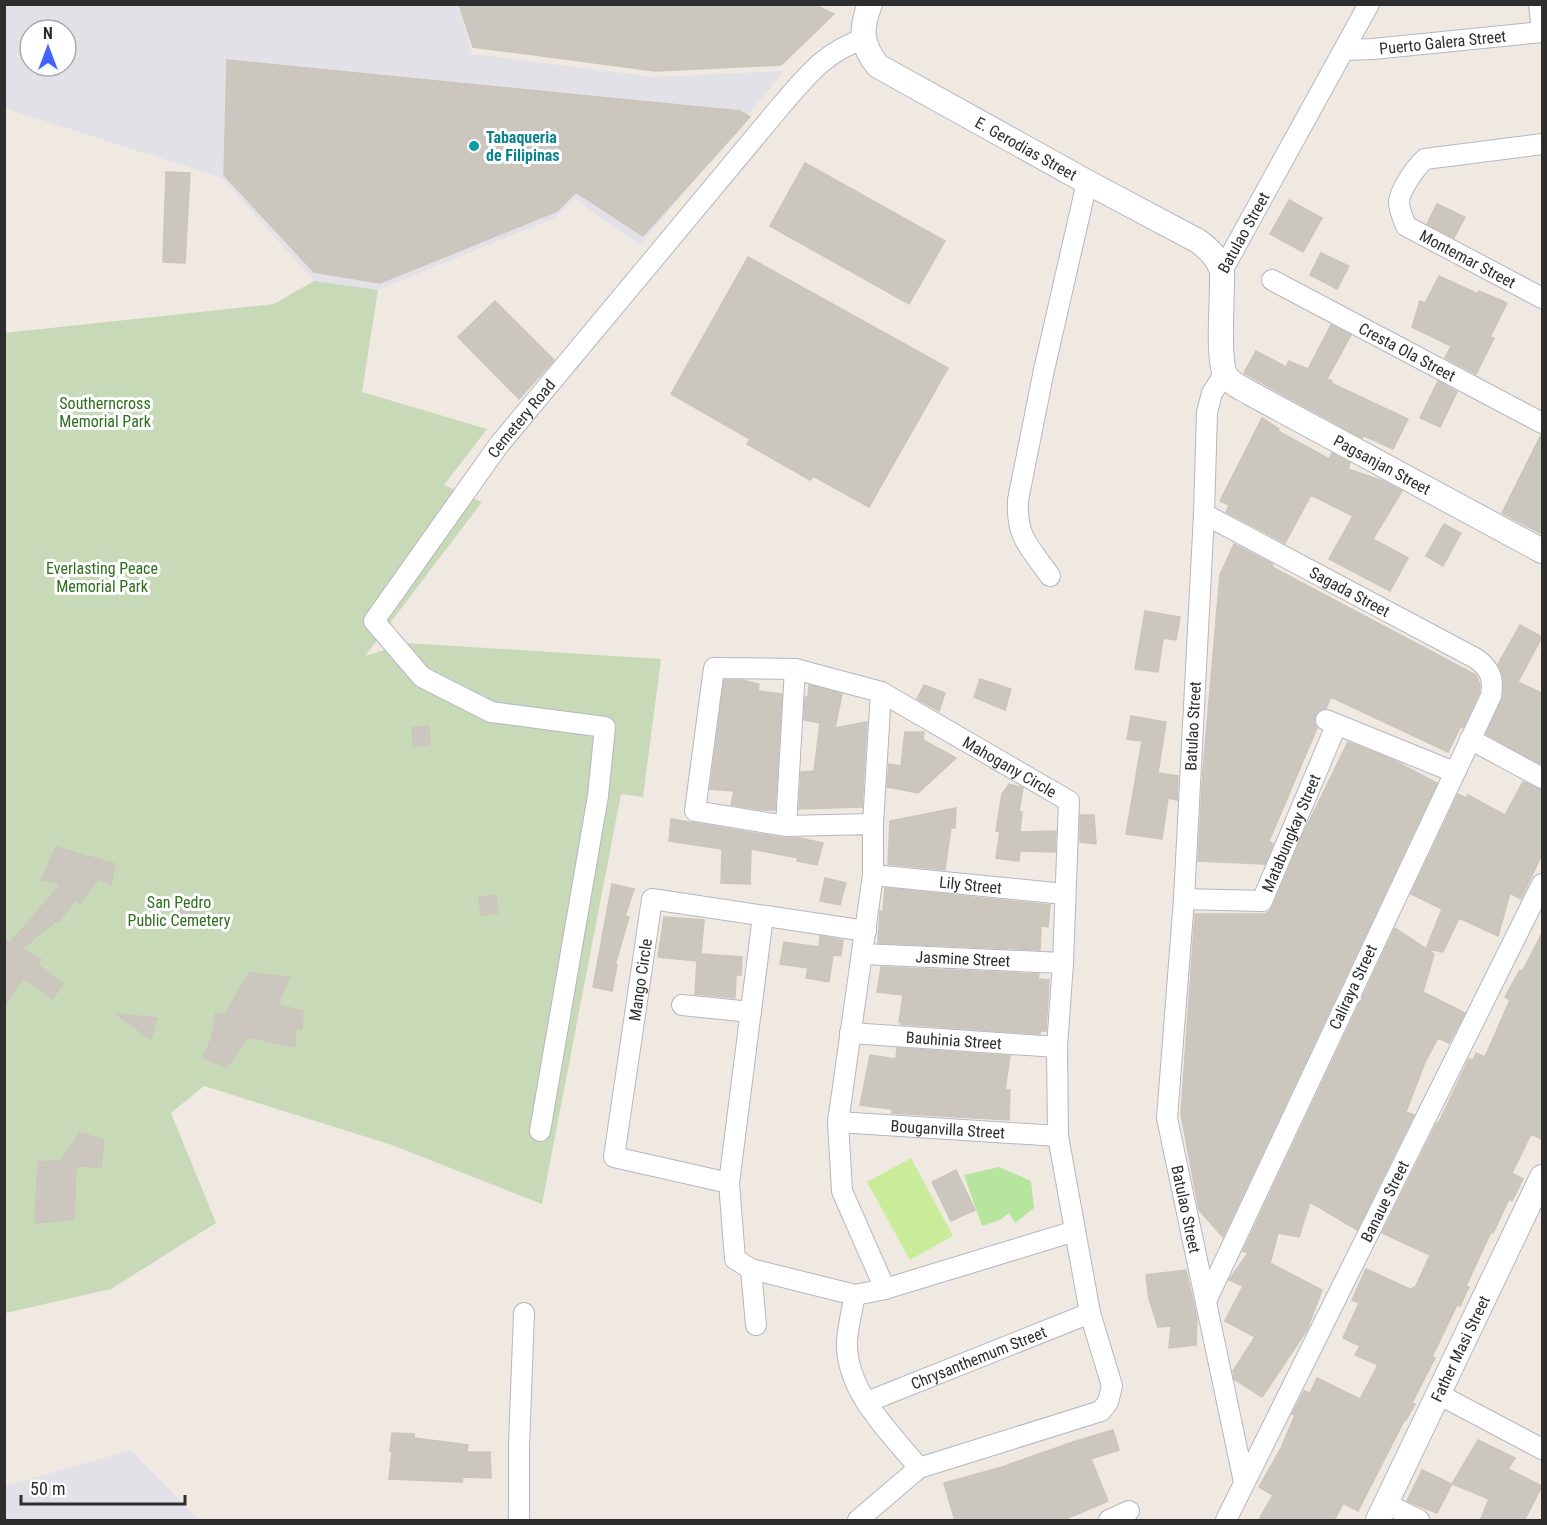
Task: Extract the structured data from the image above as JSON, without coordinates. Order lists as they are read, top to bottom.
{
  "streets": {
    "street": [
      "Puerto Galera Street",
      "E. Gerodias Street",
      "Batulao Street",
      "Montemar Street",
      "Cresta Ola Street",
      "Cemetery Road",
      "Pagsanjan Street",
      "Sagada Street",
      "Mahogany Circle",
      "Matabungkay Street",
      "Lily Street",
      "Jasmine Street",
      "Mango Circle",
      "Caliraya Street",
      "Bauhinia Street",
      "Bouganvilla Street",
      "Banaue Street",
      "Father Masi Street",
      "Chrysanthemum Street"
    ]
  },
  "crossings": [
    ["Puerto Galera Street", "Batulao Street"],
    ["E. Gerodias Street", "Batulao Street"],
    ["E. Gerodias Street", "Cemetery Road"],
    ["Batulao Street", "Pagsanjan Street"],
    ["Batulao Street", "Sagada Street"],
    ["Batulao Street", "Matabungkay Street"],
    ["Batulao Street", "Caliraya Street"],
    ["Batulao Street", "Banaue Street"],
    ["Sagada Street", "Caliraya Street"],
    ["Mahogany Circle", "Lily Street"],
    ["Mahogany Circle", "Jasmine Street"],
    ["Mahogany Circle", "Bauhinia Street"],
    ["Mahogany Circle", "Bouganvilla Street"],
    ["Mahogany Circle", "Chrysanthemum Street"],
    ["Matabungkay Street", "Caliraya Street"]
  ],
  "parks": ["Southerncross Memorial Park", "Everlasting Peace Memorial Park", "San Pedro Public Cemetery"],
  "places": ["Tabaqueria de Filipinas"],
  "scale_bar": "50 m",
  "north": "top"
}
